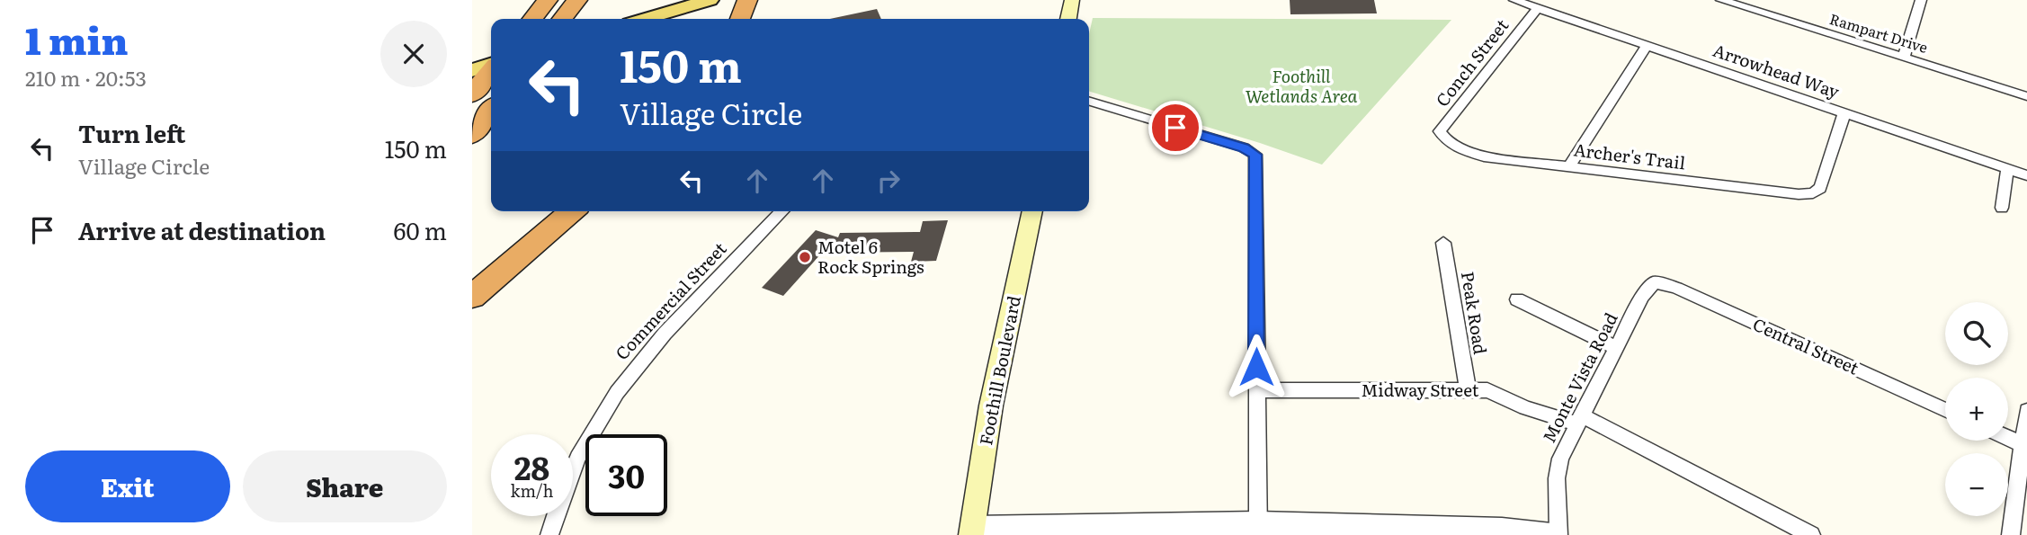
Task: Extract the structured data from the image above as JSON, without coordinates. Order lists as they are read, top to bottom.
{
  "streets": {
    "main road": ["Foothill Boulevard"],
    "street": [
      "Rampart Drive",
      "Conch Street",
      "Arrowhead Way",
      "Archer's Trail",
      "Commercial Street",
      "Peak Road",
      "Central Street",
      "Monte Vista Road",
      "Midway Street"
    ]
  },
  "crossings": [
    ["Conch Street", "Arrowhead Way"],
    ["Conch Street", "Archer's Trail"],
    ["Arrowhead Way", "Archer's Trail"],
    ["Peak Road", "Midway Street"],
    ["Central Street", "Monte Vista Road"],
    ["Monte Vista Road", "Midway Street"]
  ],
  "parks": ["Foothill Wetlands Area"],
  "places": ["Motel 6 Rock Springs"],
  "page": {
    "heading": ["1 min", "210 m · 20:53"],
    "turn": ["150 m", "Village Circle"],
    "list": [
      {
        "name": "Turn left",
        "note": "Village Circle",
        "value": "150 m"
      },
      {
        "name": "Arrive at destination",
        "value": "60 m"
      }
    ],
    "map_buttons": ["+", "−"],
    "speed": "28 km/h",
    "limit": "30",
    "buttons": ["Exit", "Share"]
  }
}
